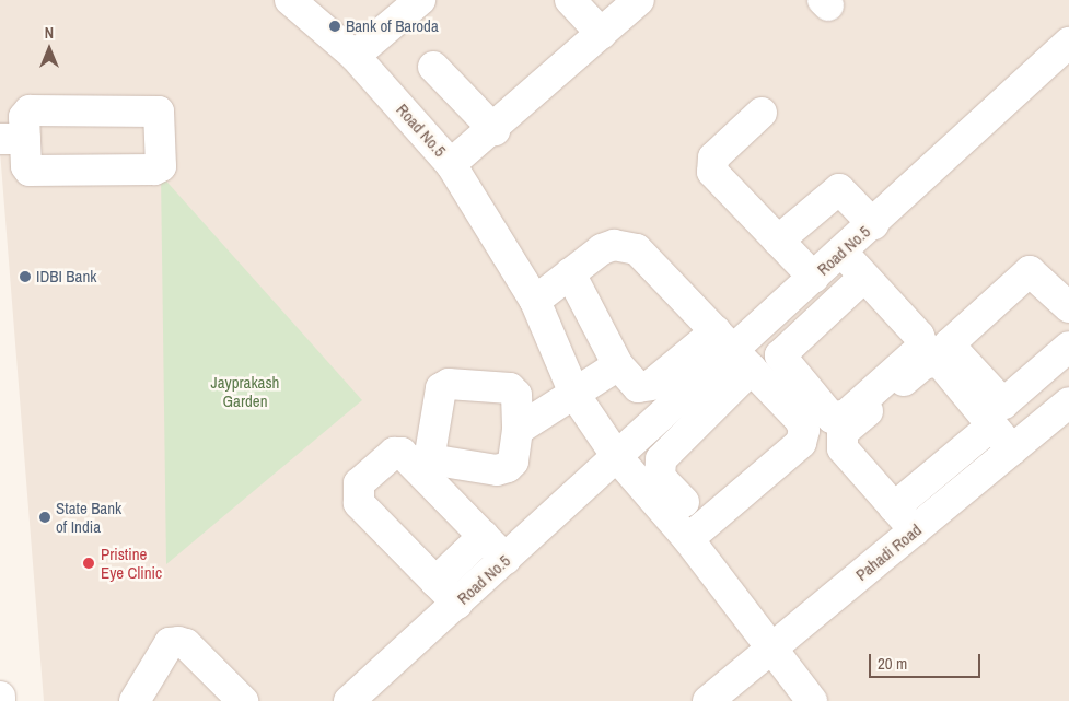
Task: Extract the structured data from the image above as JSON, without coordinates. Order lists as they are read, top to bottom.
{
  "streets": {
    "street": ["Road No.5", "Pahadi Road"]
  },
  "crossings": [
    ["Road No.5", "Pahadi Road"]
  ],
  "parks": ["Jayprakash Garden"],
  "places": [
    "Bank of Baroda",
    "IDBI Bank",
    "State Bank of India",
    "Pristine Eye Clinic"
  ],
  "scale_bar": "20 m",
  "north": "top"
}
